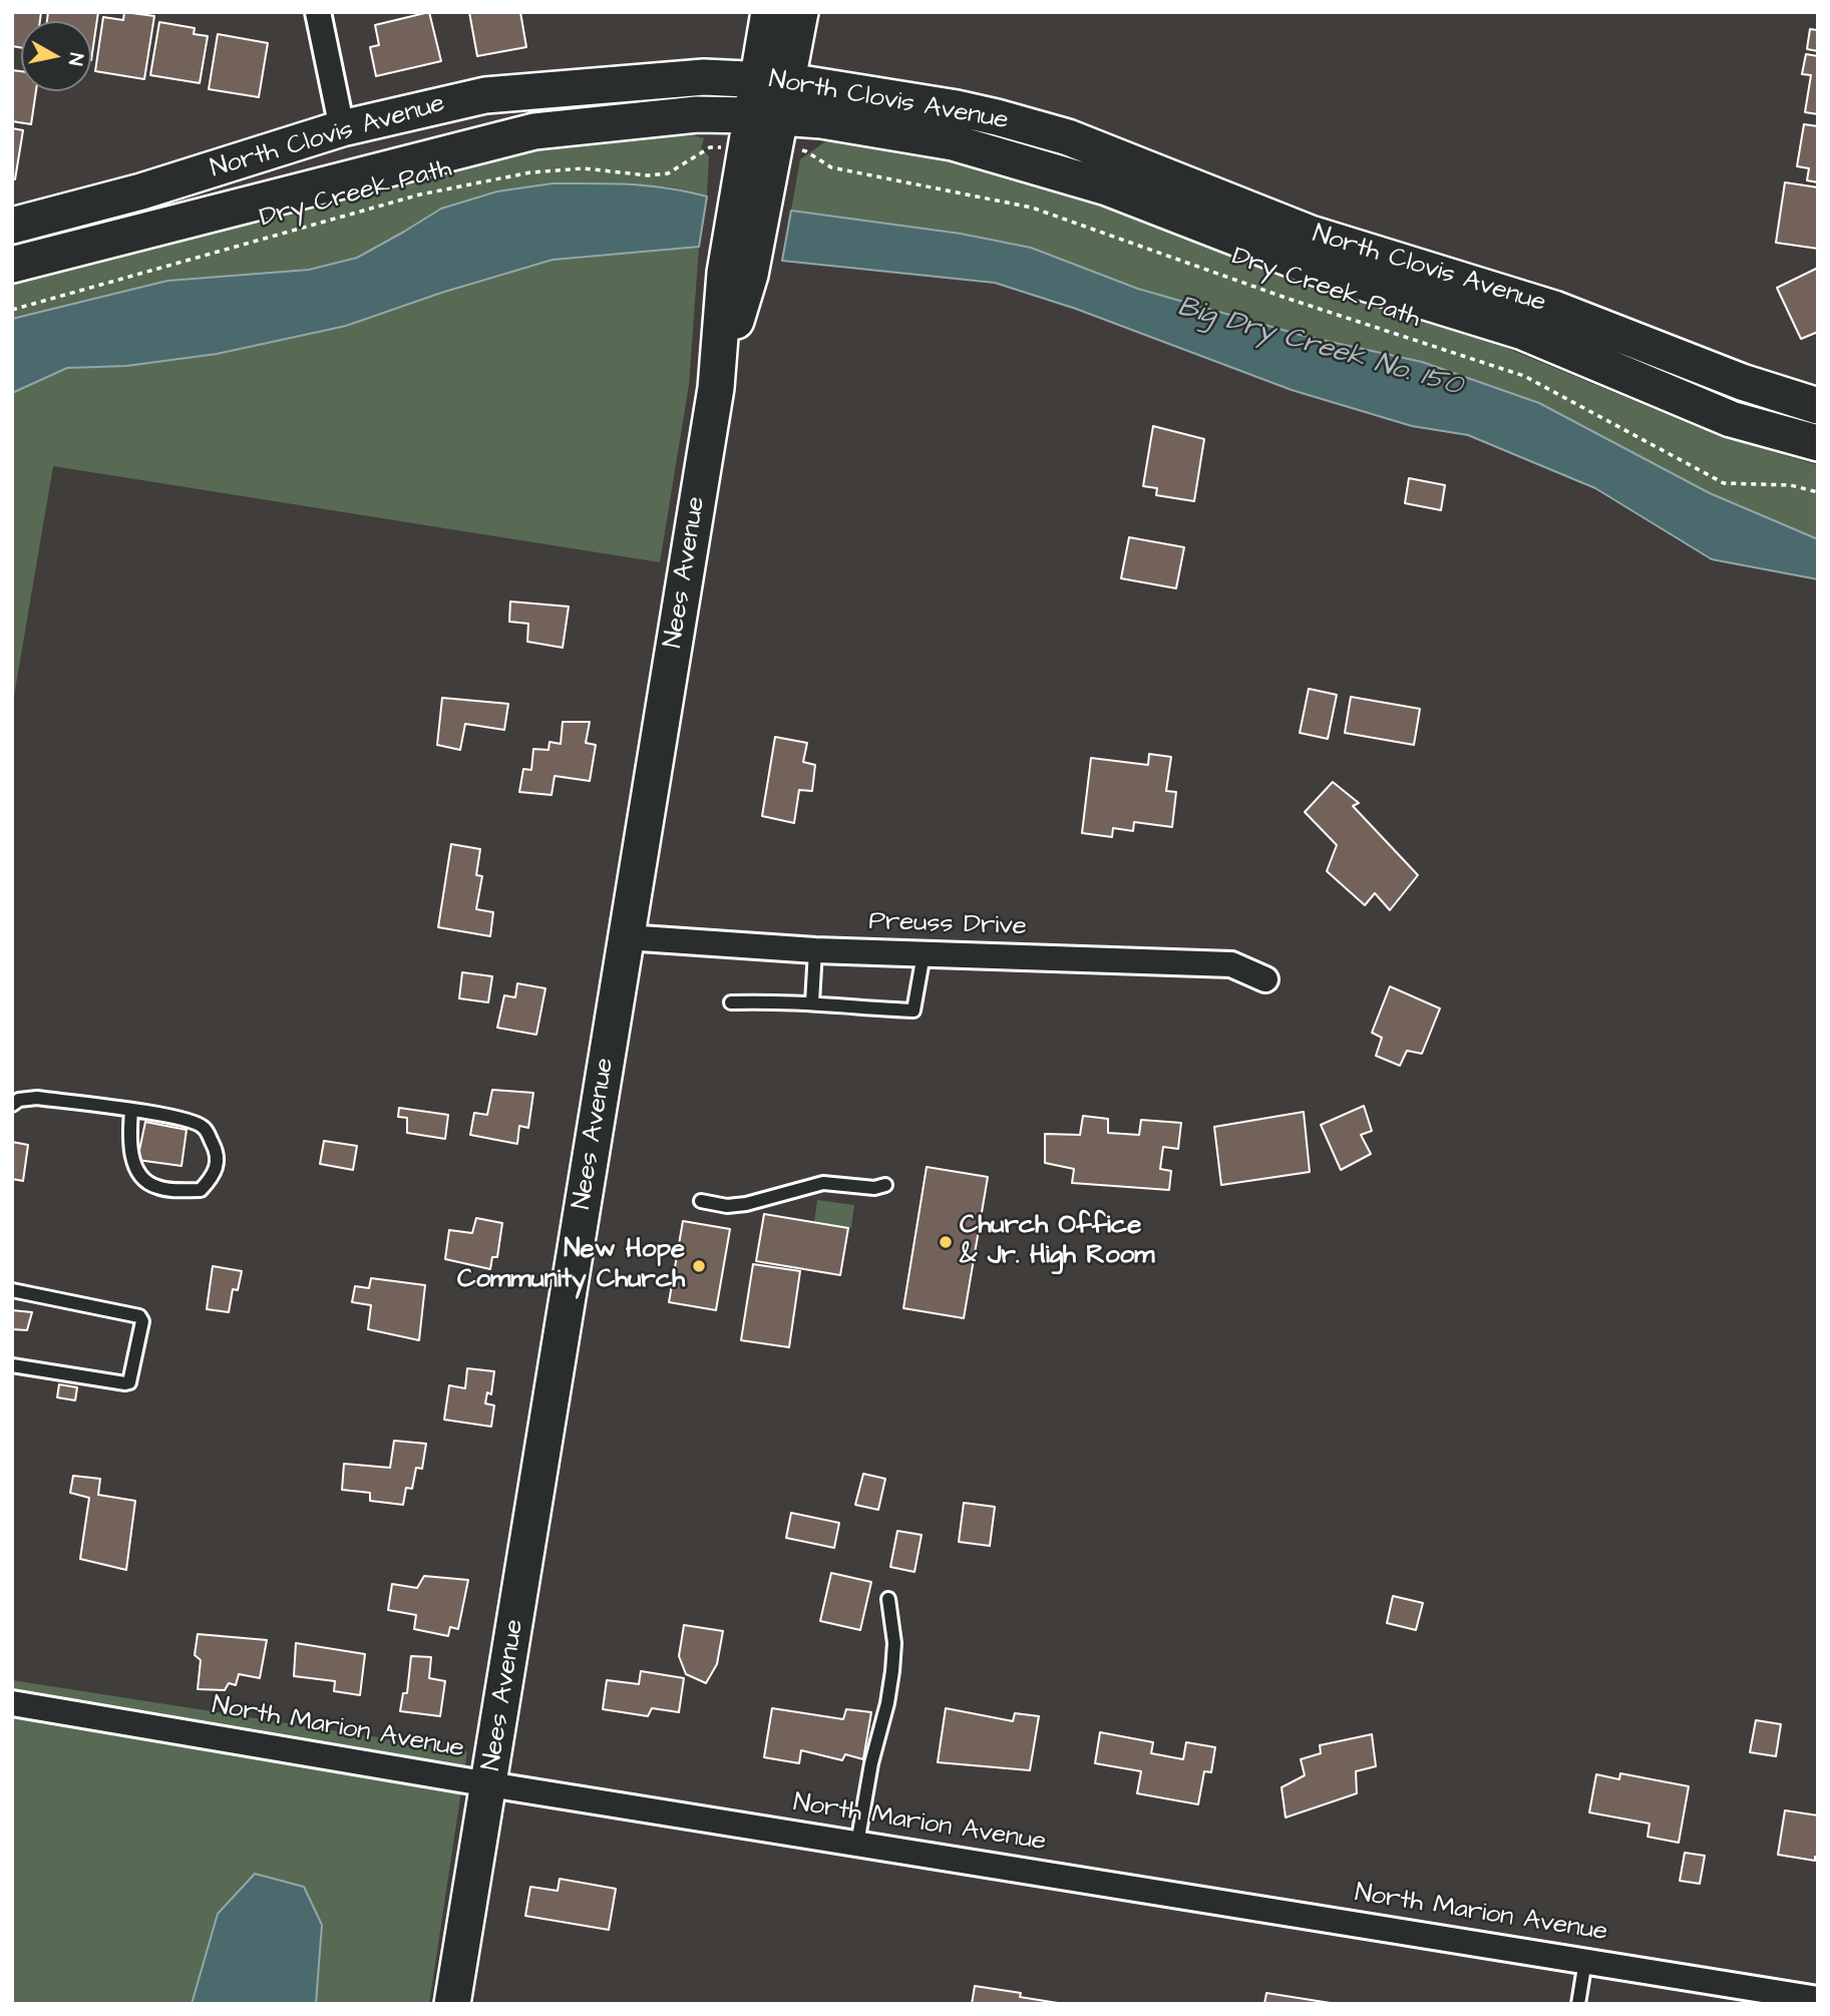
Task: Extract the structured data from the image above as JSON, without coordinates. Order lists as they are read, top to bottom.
{
  "streets": {
    "main road": ["North Clovis Avenue", "Nees Avenue"],
    "street": ["Preuss Drive", "North Marion Avenue"],
    "path": ["Dry Creek Path"]
  },
  "crossings": [
    ["North Clovis Avenue", "Nees Avenue"],
    ["Nees Avenue", "Preuss Drive"],
    ["Nees Avenue", "North Marion Avenue"]
  ],
  "water": ["Big Dry Creek No. 150"],
  "places": ["Church Office & Jr. High Room", "New Hope Community Church"],
  "north": "right"
}
